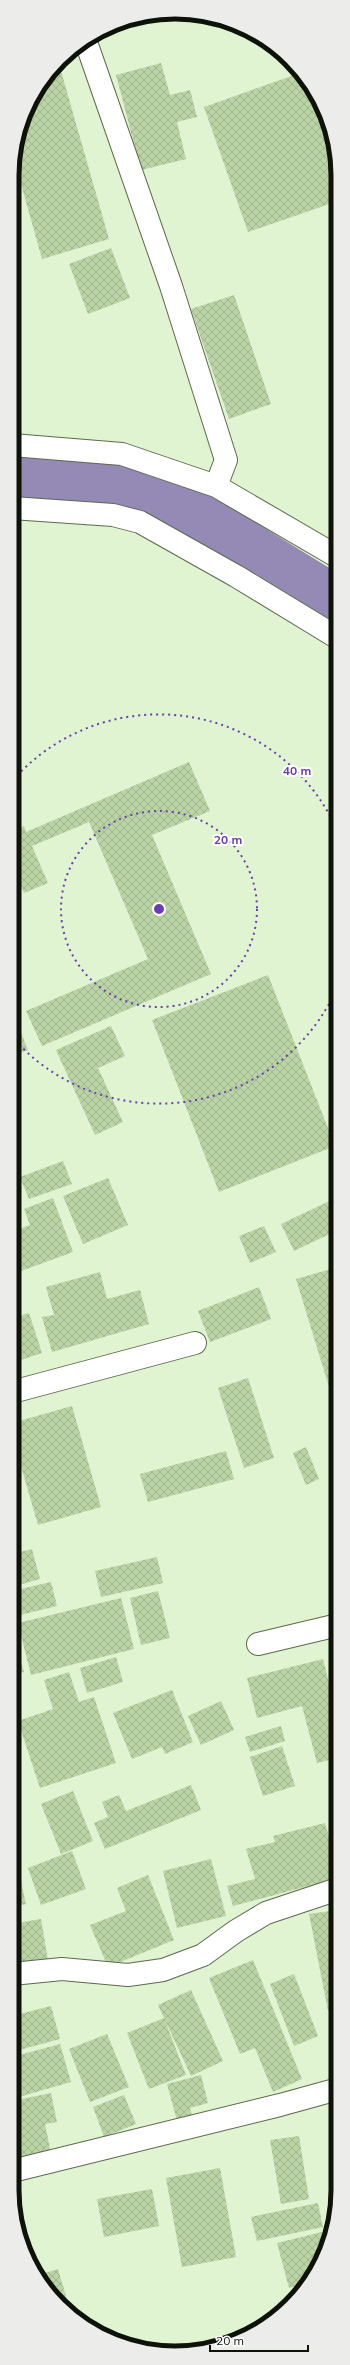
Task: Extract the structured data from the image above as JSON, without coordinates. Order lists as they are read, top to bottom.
{
  "scale_bar": "20 m",
  "rings": ["40 m", "20 m"]
}
